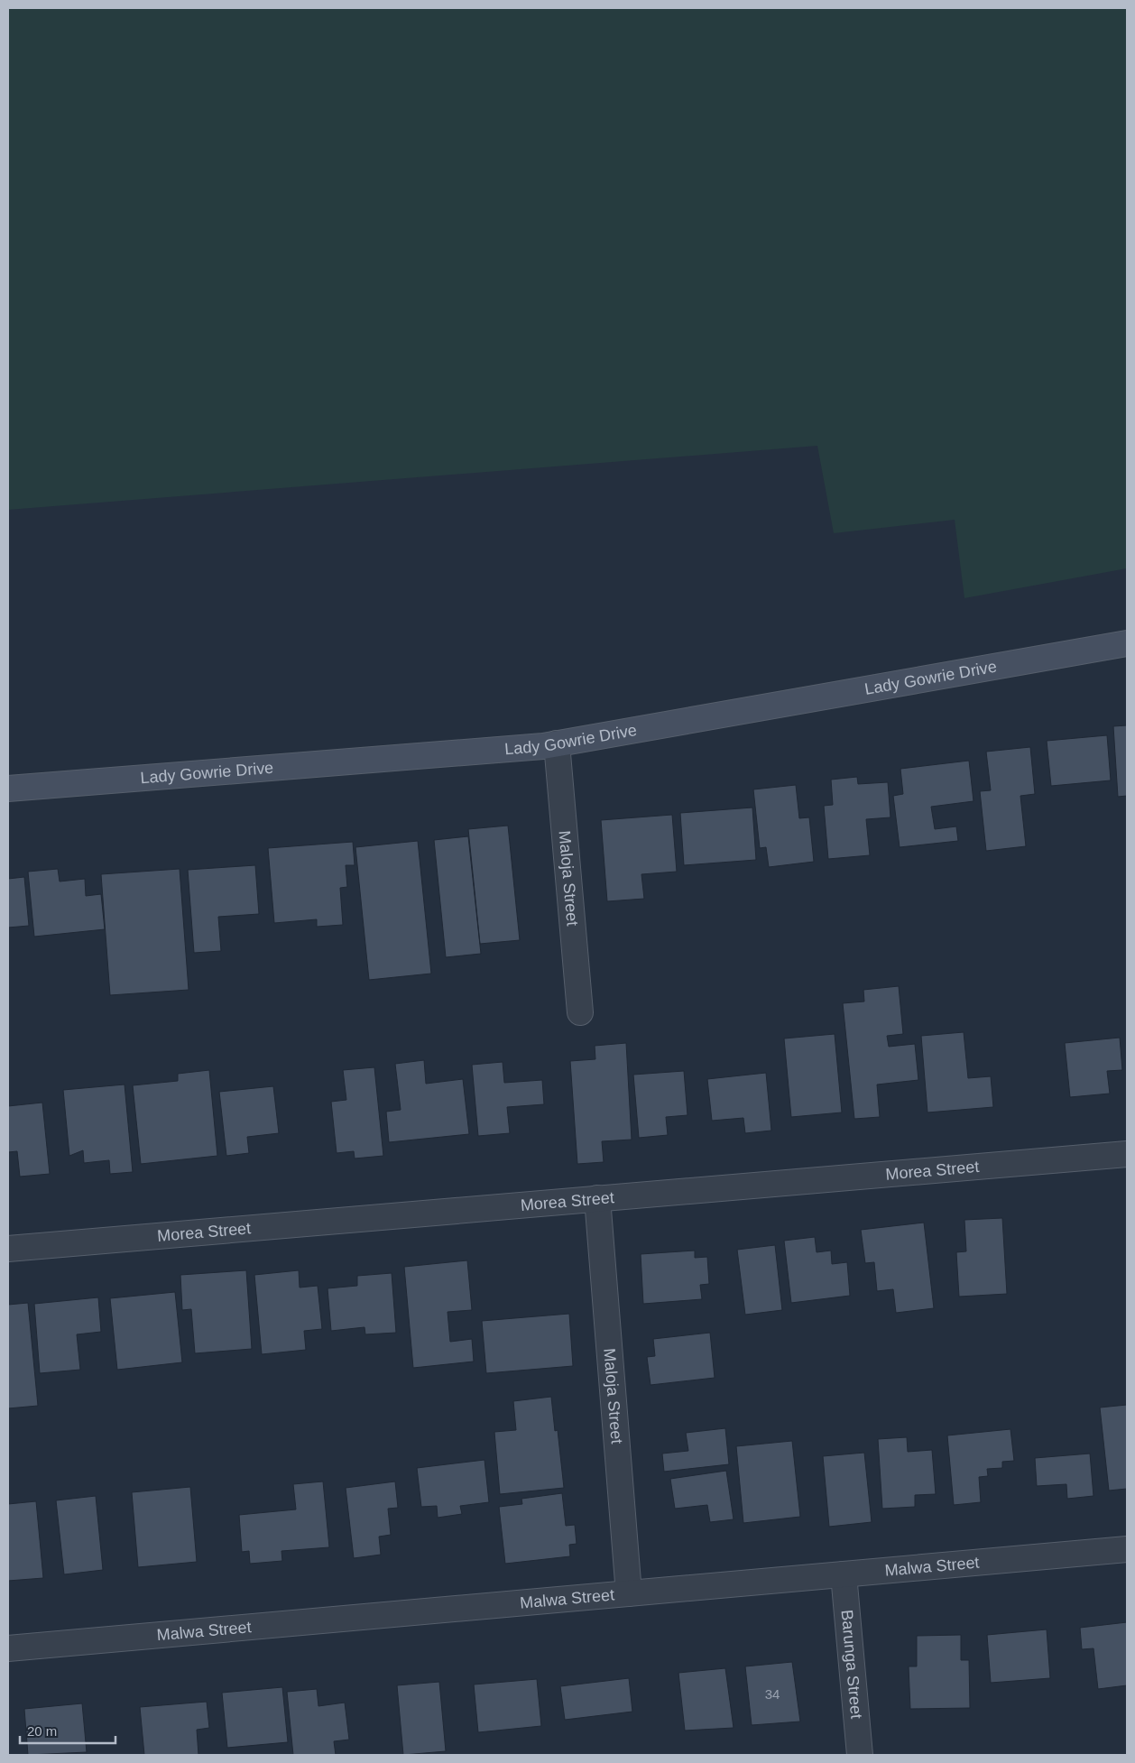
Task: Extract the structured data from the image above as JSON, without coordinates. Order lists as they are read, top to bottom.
{
  "streets": {
    "main road": ["Lady Gowrie Drive"],
    "street": [
      "Maloja Street",
      "Morea Street",
      "Malwa Street",
      "Barunga Street"
    ]
  },
  "crossings": [
    ["Lady Gowrie Drive", "Maloja Street"],
    ["Maloja Street", "Morea Street"],
    ["Maloja Street", "Malwa Street"],
    ["Malwa Street", "Barunga Street"]
  ],
  "house_numbers": ["34"],
  "scale_bar": "20 m"
}
